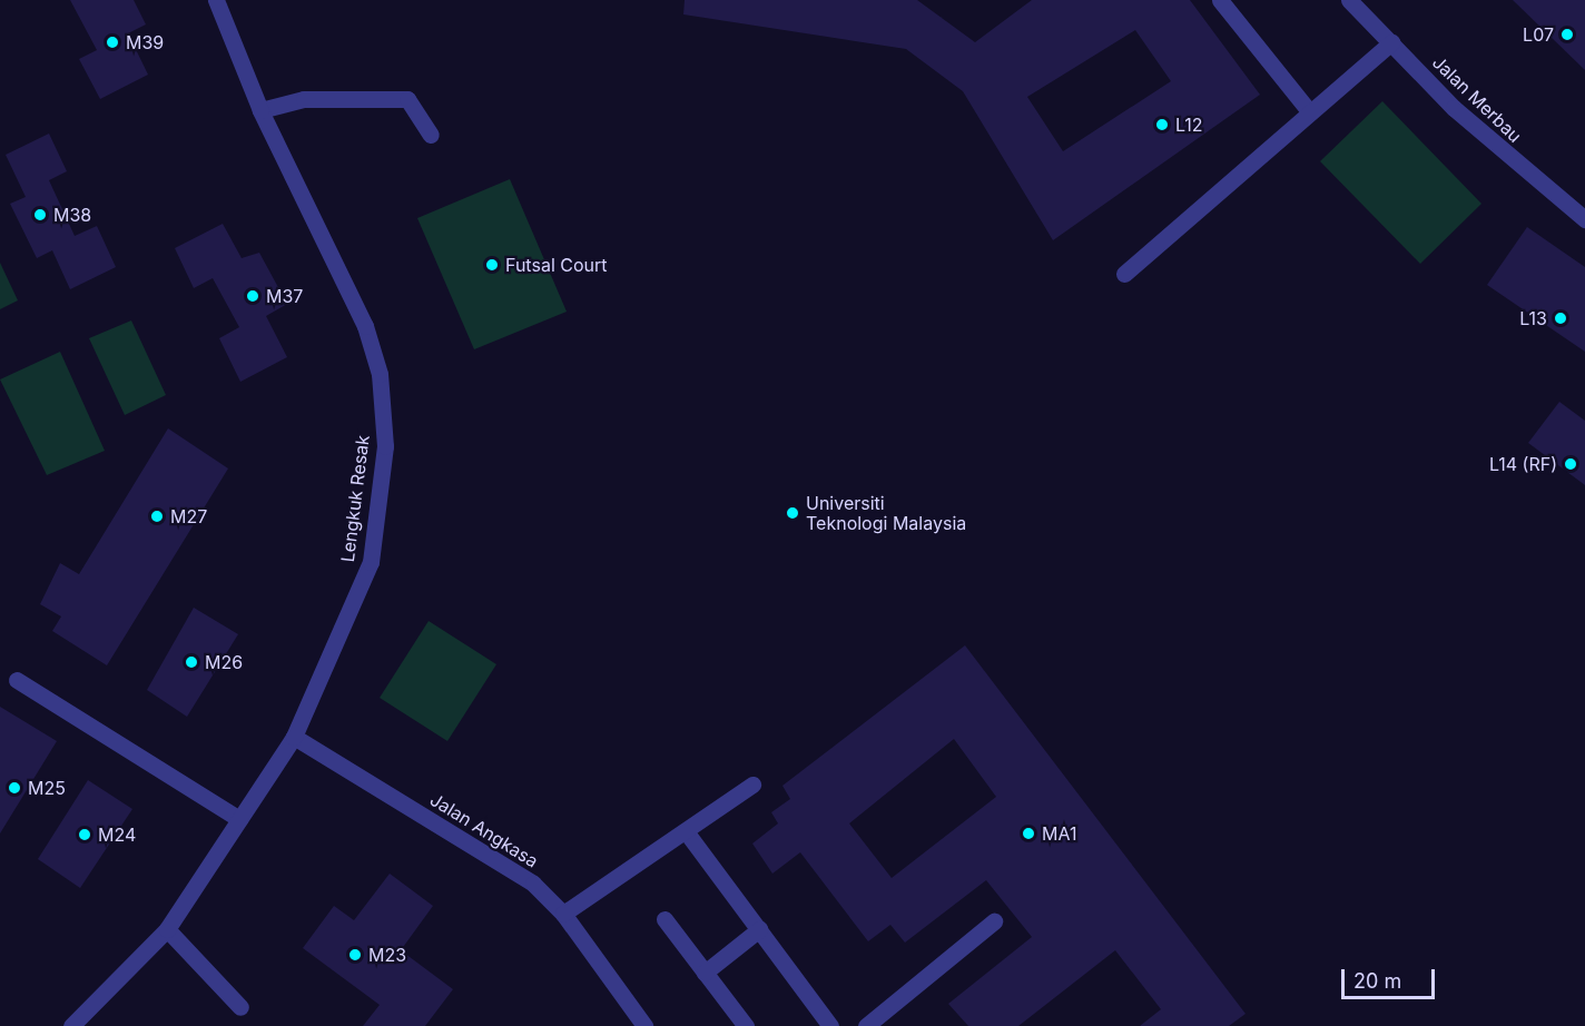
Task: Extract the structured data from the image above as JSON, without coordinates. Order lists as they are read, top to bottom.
{
  "streets": {
    "street": ["Jalan Merbau", "Lengkuk Resak", "Jalan Angkasa"]
  },
  "crossings": [
    ["Lengkuk Resak", "Jalan Angkasa"]
  ],
  "places": [
    "L07",
    "M39",
    "L12",
    "M38",
    "Futsal Court",
    "M37",
    "L13",
    "L14 (RF)",
    "Universiti Teknologi Malaysia",
    "M27",
    "M26",
    "M25",
    "MA1",
    "M24",
    "M23"
  ],
  "scale_bar": "20 m"
}
